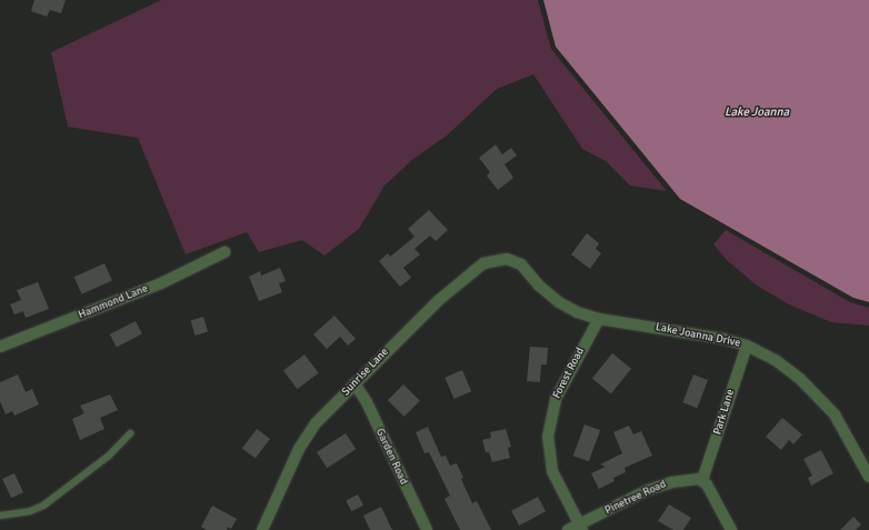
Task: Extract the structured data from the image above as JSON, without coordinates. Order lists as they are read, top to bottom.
{
  "streets": {
    "street": [
      "Hammond Lane",
      "Lake Joanna Drive",
      "Sunrise Lane",
      "Forest Road",
      "Park Lane",
      "Garden Road",
      "Pinetree Road"
    ]
  },
  "crossings": [
    ["Lake Joanna Drive", "Sunrise Lane"],
    ["Lake Joanna Drive", "Forest Road"],
    ["Lake Joanna Drive", "Park Lane"],
    ["Sunrise Lane", "Garden Road"],
    ["Forest Road", "Pinetree Road"],
    ["Park Lane", "Pinetree Road"]
  ],
  "water": ["Lake Joanna"]
}
